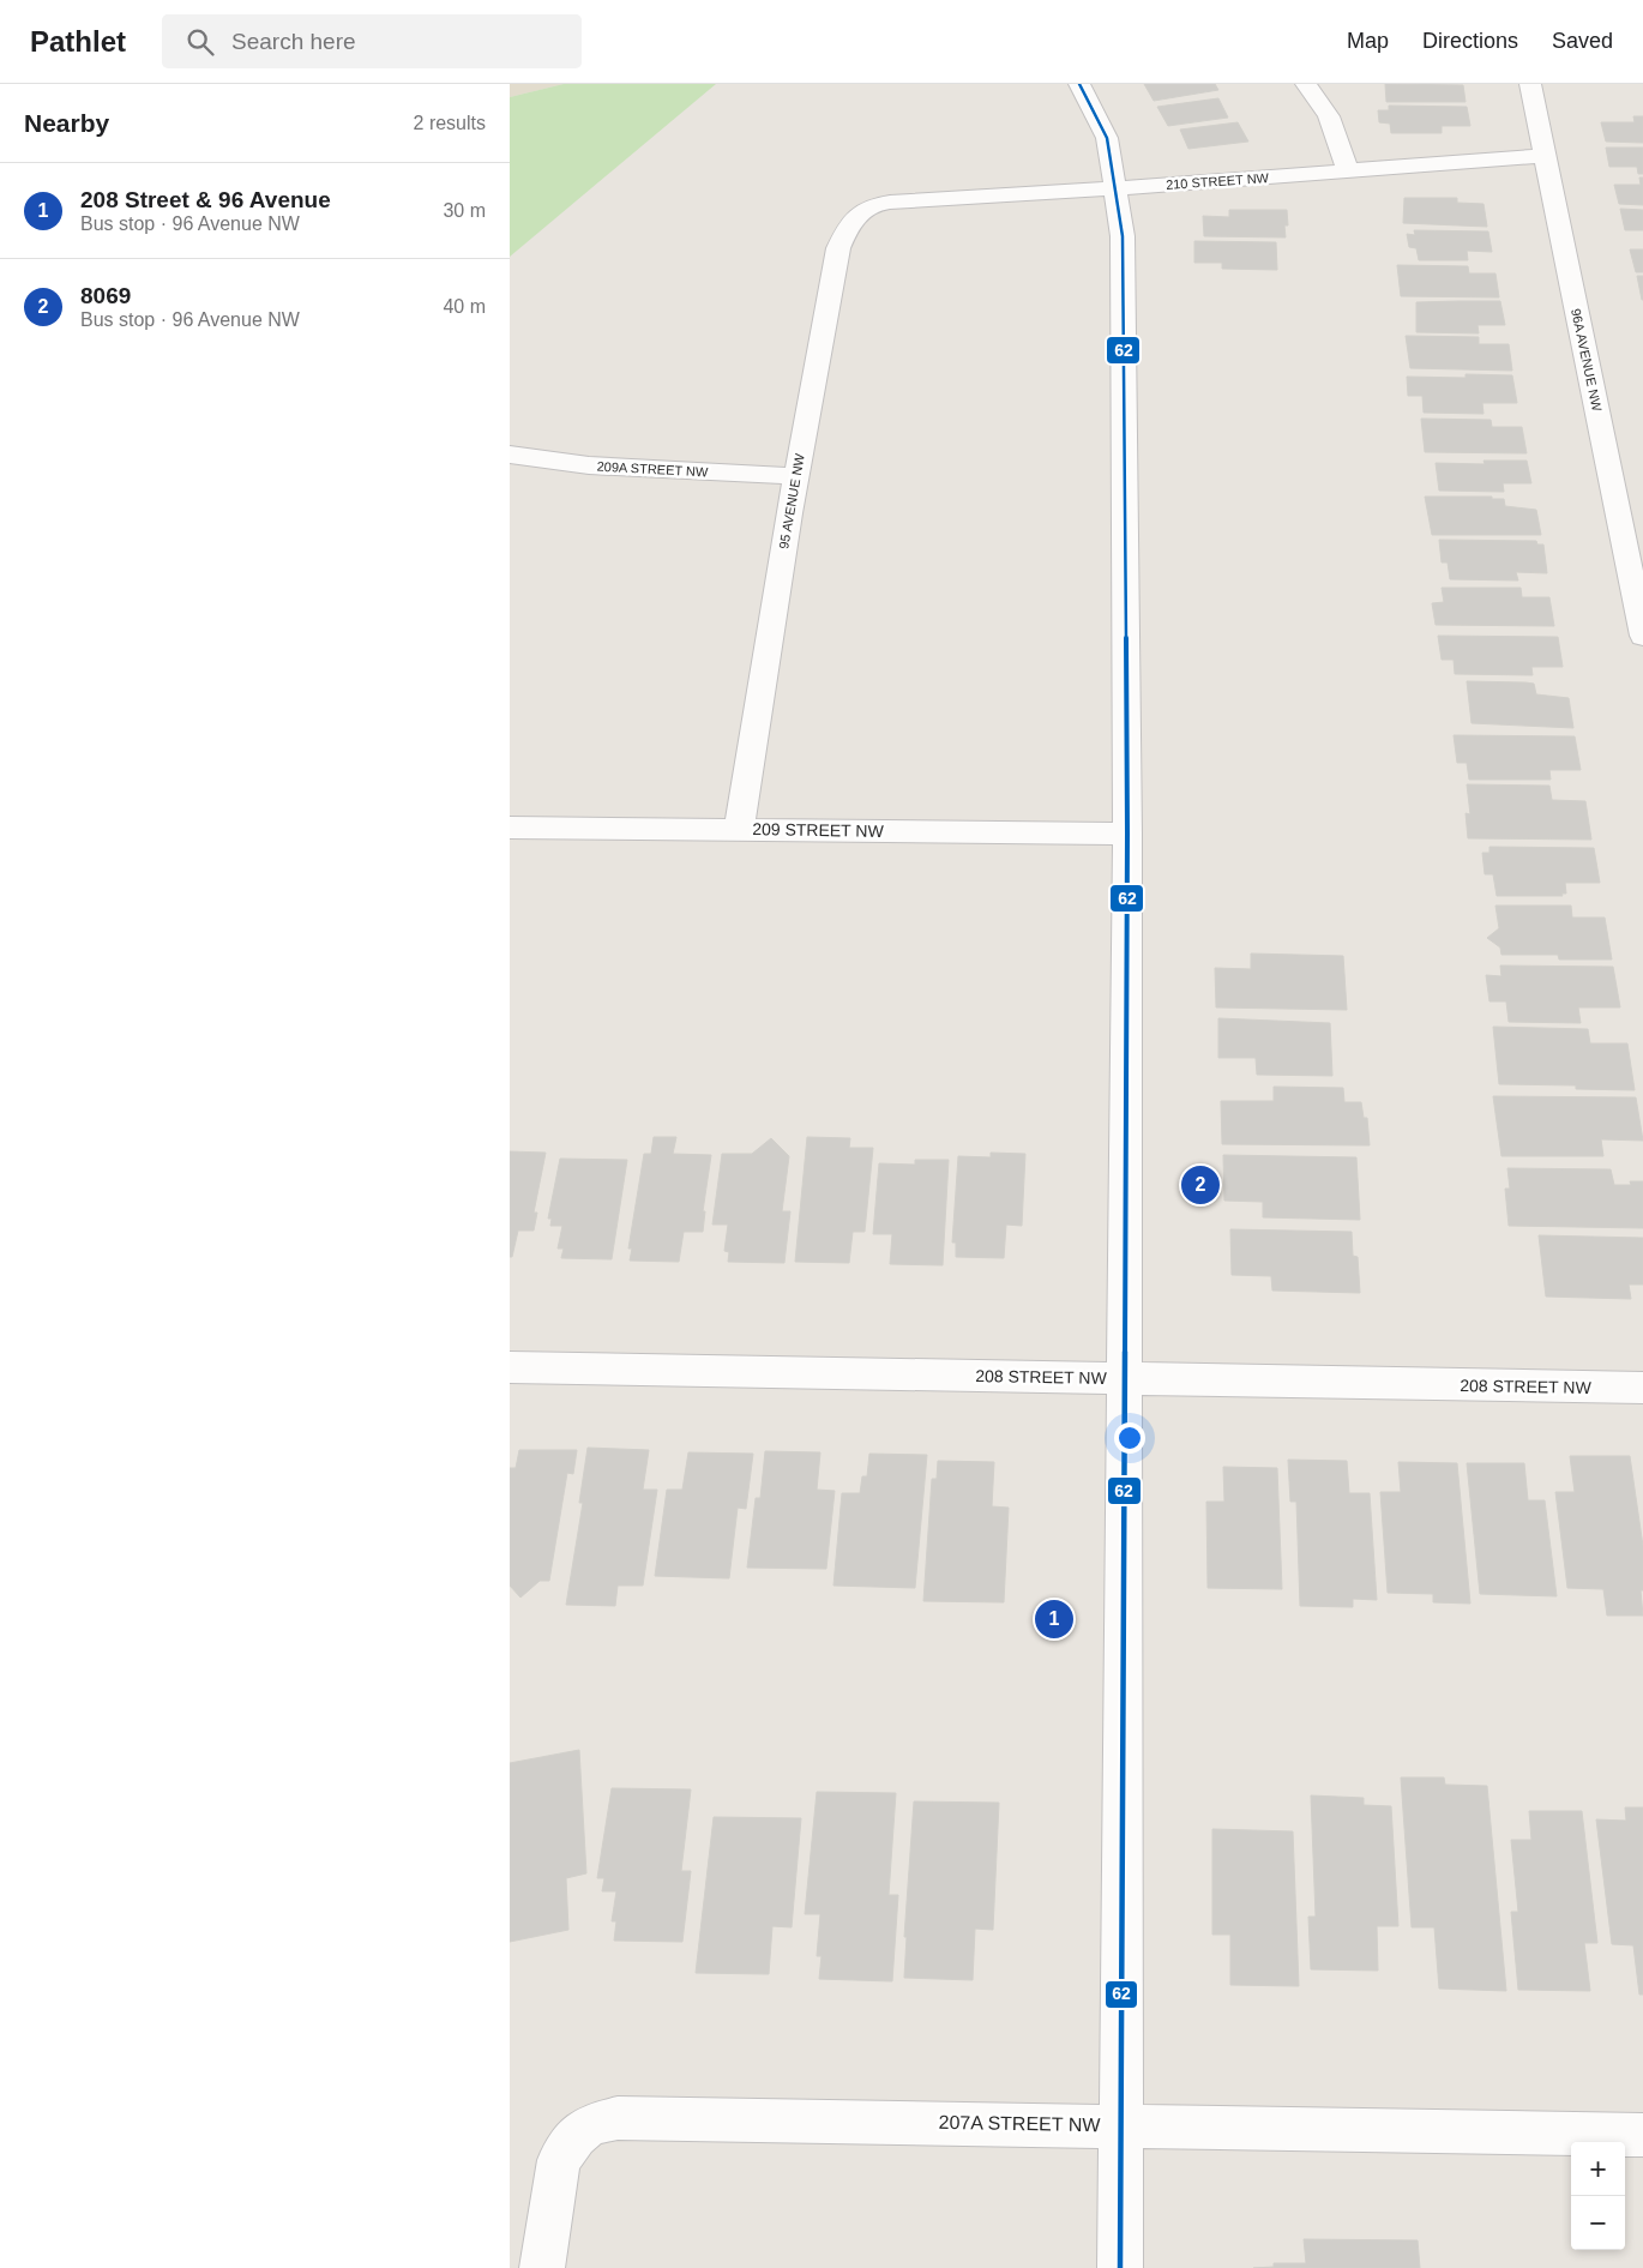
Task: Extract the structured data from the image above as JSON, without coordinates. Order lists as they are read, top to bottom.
{
  "streets": {
    "street": [
      "210 STREET NW",
      "96A AVENUE NW",
      "209A STREET NW",
      "95 AVENUE NW",
      "209 STREET NW",
      "208 STREET NW",
      "207A STREET NW"
    ]
  },
  "crossings": [
    ["210 STREET NW", "96A AVENUE NW"],
    ["210 STREET NW", "95 AVENUE NW"],
    ["209A STREET NW", "95 AVENUE NW"],
    ["95 AVENUE NW", "209 STREET NW"]
  ],
  "lines": ["transit line 62"],
  "page": {
    "header": "Pathlet",
    "search": "Search here",
    "nav": ["Map", "Directions", "Saved"],
    "heading": ["Nearby", "2 results"],
    "list": [
      {
        "mark": "1",
        "name": "208 Street & 96 Avenue",
        "note": "Bus stop · 96 Avenue NW",
        "value": "30 m"
      },
      {
        "mark": "2",
        "name": "8069",
        "note": "Bus stop · 96 Avenue NW",
        "value": "40 m"
      }
    ],
    "pins": ["2", "1"],
    "map_buttons": ["+", "−"]
  }
}
